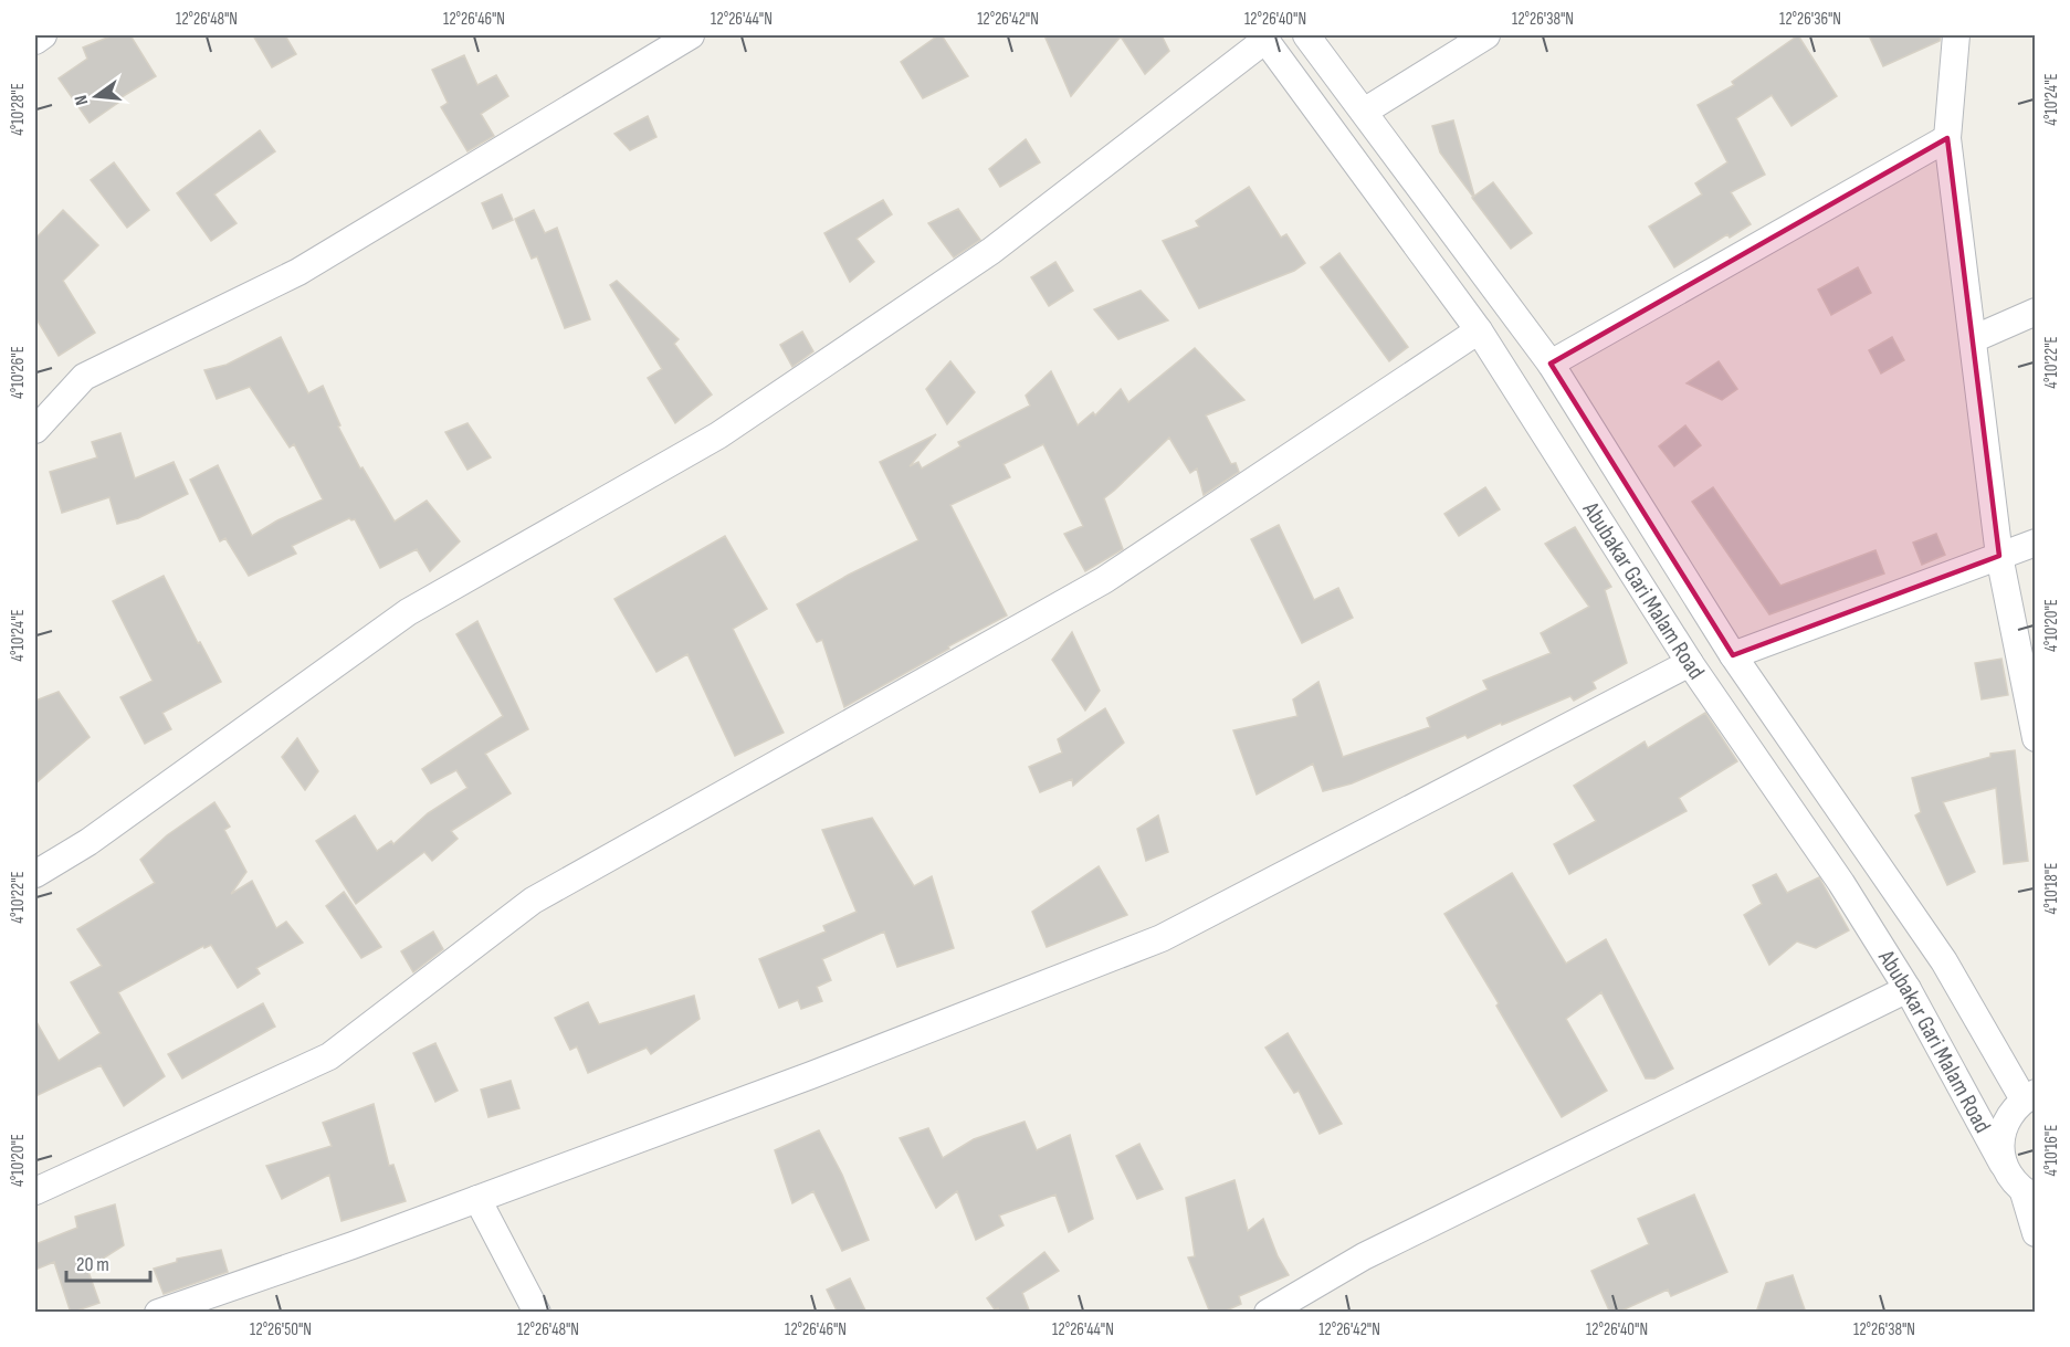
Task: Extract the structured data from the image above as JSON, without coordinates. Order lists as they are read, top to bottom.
{
  "streets": {
    "street": ["Abubakar Gari Malam Road"]
  },
  "scale_bar": "20 m",
  "north": "left",
  "coordinates": [
    "12°26'48\"N",
    "12°26'46\"N",
    "12°26'44\"N",
    "12°26'42\"N",
    "12°26'40\"N",
    "12°26'38\"N",
    "12°26'36\"N",
    "4°10'24\"E",
    "4°10'28\"E",
    "4°10'22\"E",
    "4°10'26\"E",
    "4°10'20\"E",
    "4°10'18\"E",
    "4°10'16\"E",
    "12°26'50\"N"
  ]
}
